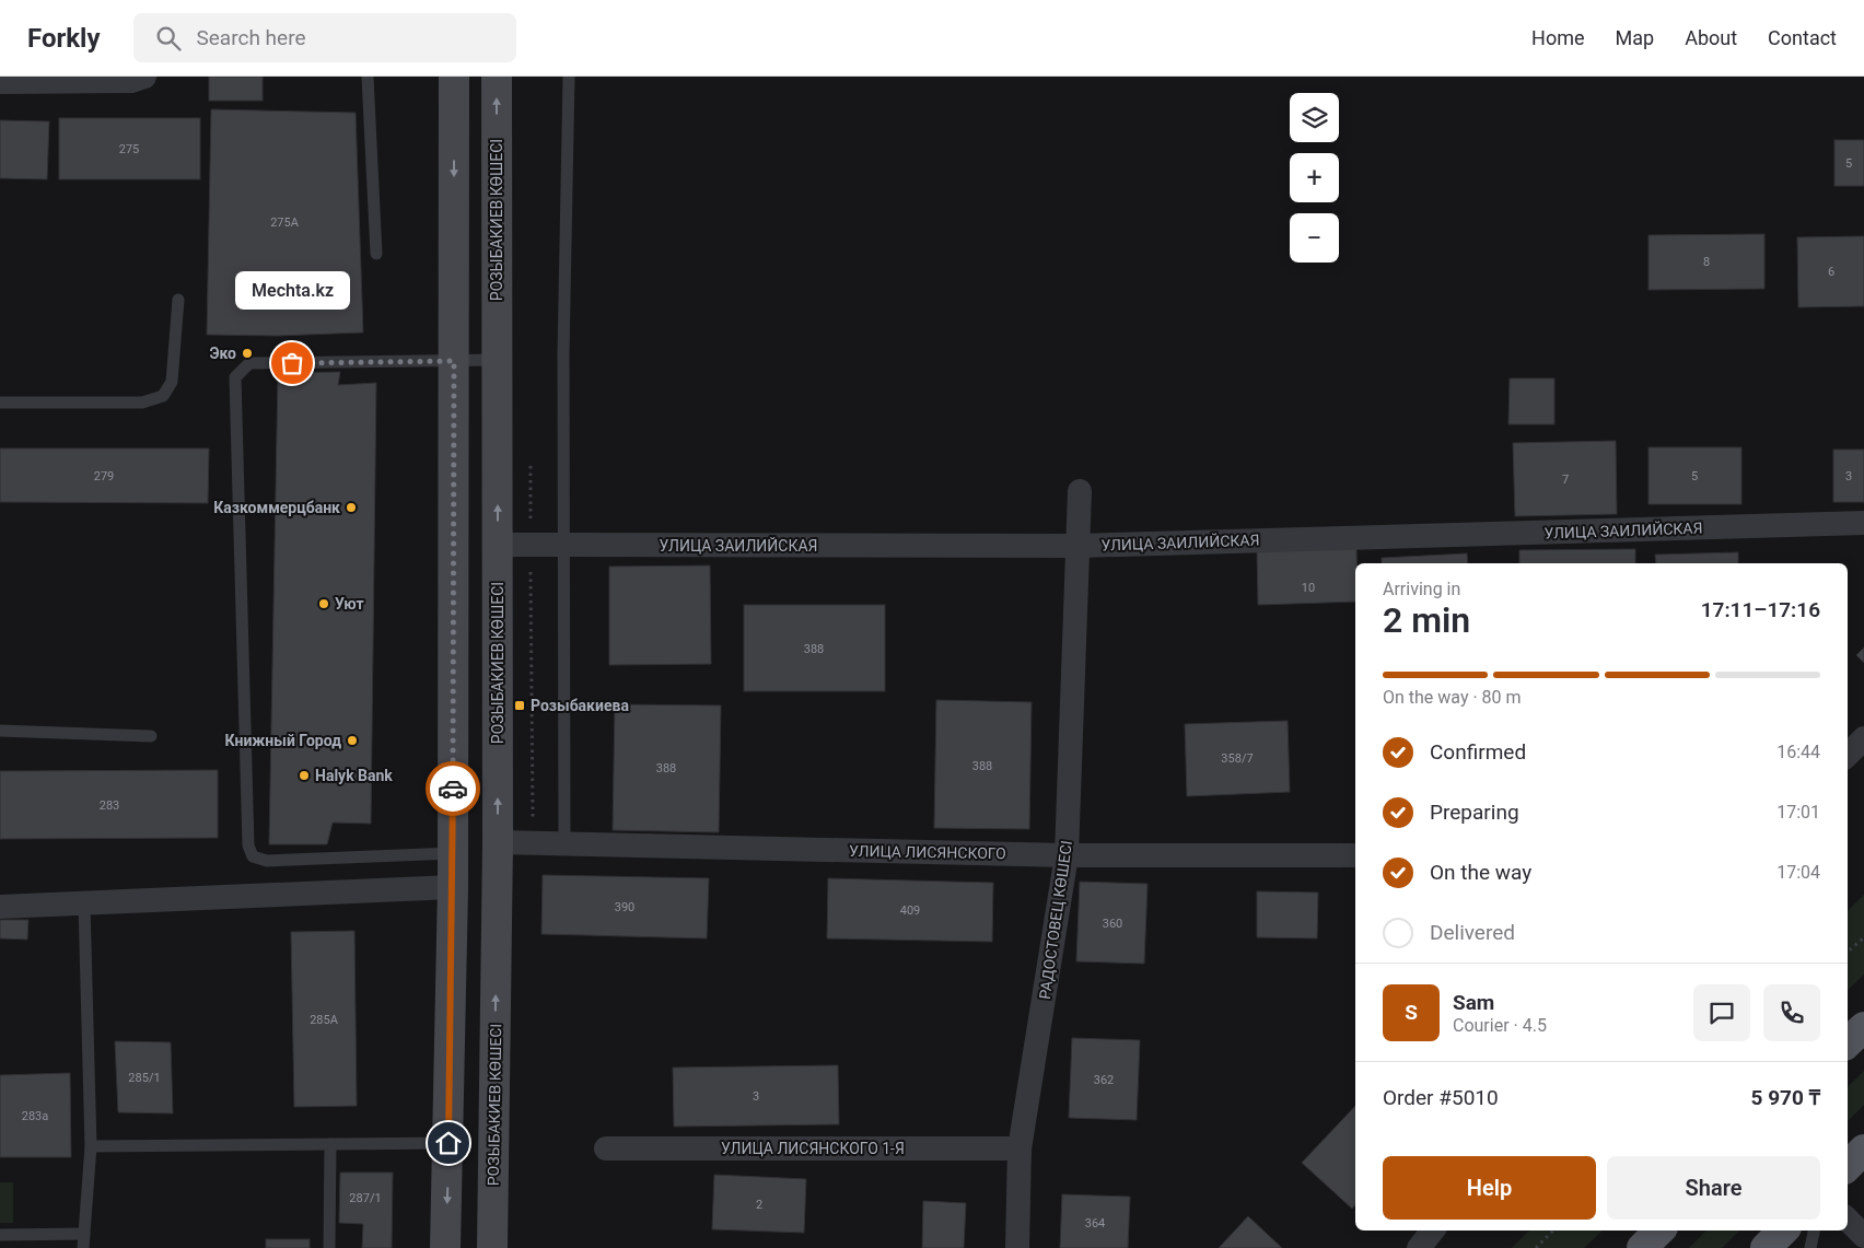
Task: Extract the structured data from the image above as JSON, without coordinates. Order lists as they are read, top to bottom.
{
  "streets": {
    "main road": ["РОЗЫБАКИЕВ КӨШЕСІ"],
    "street": [
      "УЛИЦА ЗАИЛИЙСКАЯ",
      "УЛИЦА ЛИСЯНСКОГО",
      "РАДОСТОВЕЦ КӨШЕСІ",
      "УЛИЦА ЛИСЯНСКОГО 1-Я"
    ]
  },
  "crossings": [
    ["РОЗЫБАКИЕВ КӨШЕСІ", "УЛИЦА ЗАИЛИЙСКАЯ"],
    ["РОЗЫБАКИЕВ КӨШЕСІ", "УЛИЦА ЛИСЯНСКОГО"],
    ["УЛИЦА ЗАИЛИЙСКАЯ", "РАДОСТОВЕЦ КӨШЕСІ"],
    ["УЛИЦА ЛИСЯНСКОГО", "РАДОСТОВЕЦ КӨШЕСІ"],
    ["РАДОСТОВЕЦ КӨШЕСІ", "УЛИЦА ЛИСЯНСКОГО 1-Я"]
  ],
  "places": {
    "other": [
      "Эко",
      "Mechta.kz",
      "Казкоммерцбанк",
      "Уют",
      "Книжный Город",
      "Halyk Bank"
    ],
    "transit": ["Розыбакиева"]
  },
  "house_numbers": [
    "275",
    "5",
    "275А",
    "8",
    "6",
    "279",
    "5",
    "3",
    "7",
    "10",
    "388",
    "358/7",
    "388",
    "388",
    "283",
    "390",
    "409",
    "360",
    "285А",
    "285/1",
    "362",
    "3",
    "283а",
    "287/1",
    "2",
    "364"
  ],
  "page": {
    "header": "Forkly",
    "search": "Search here",
    "nav": [
      "Home",
      "Map",
      "About",
      "Contact"
    ],
    "map_buttons": ["+", "−"],
    "bubble": "Mechta.kz",
    "heading": ["2 min", "Arriving in", "17:11–17:16"],
    "panel": [
      "Sam",
      "Courier · 4.5",
      "Order #5010",
      "5 970 ₸"
    ],
    "bar": "On the way · 80 m",
    "list": [
      ["Confirmed", "16:44"],
      ["Preparing", "17:01"],
      ["On the way", "17:04"],
      "Delivered"
    ],
    "round": "S",
    "buttons": ["Help", "Share"]
  }
}
